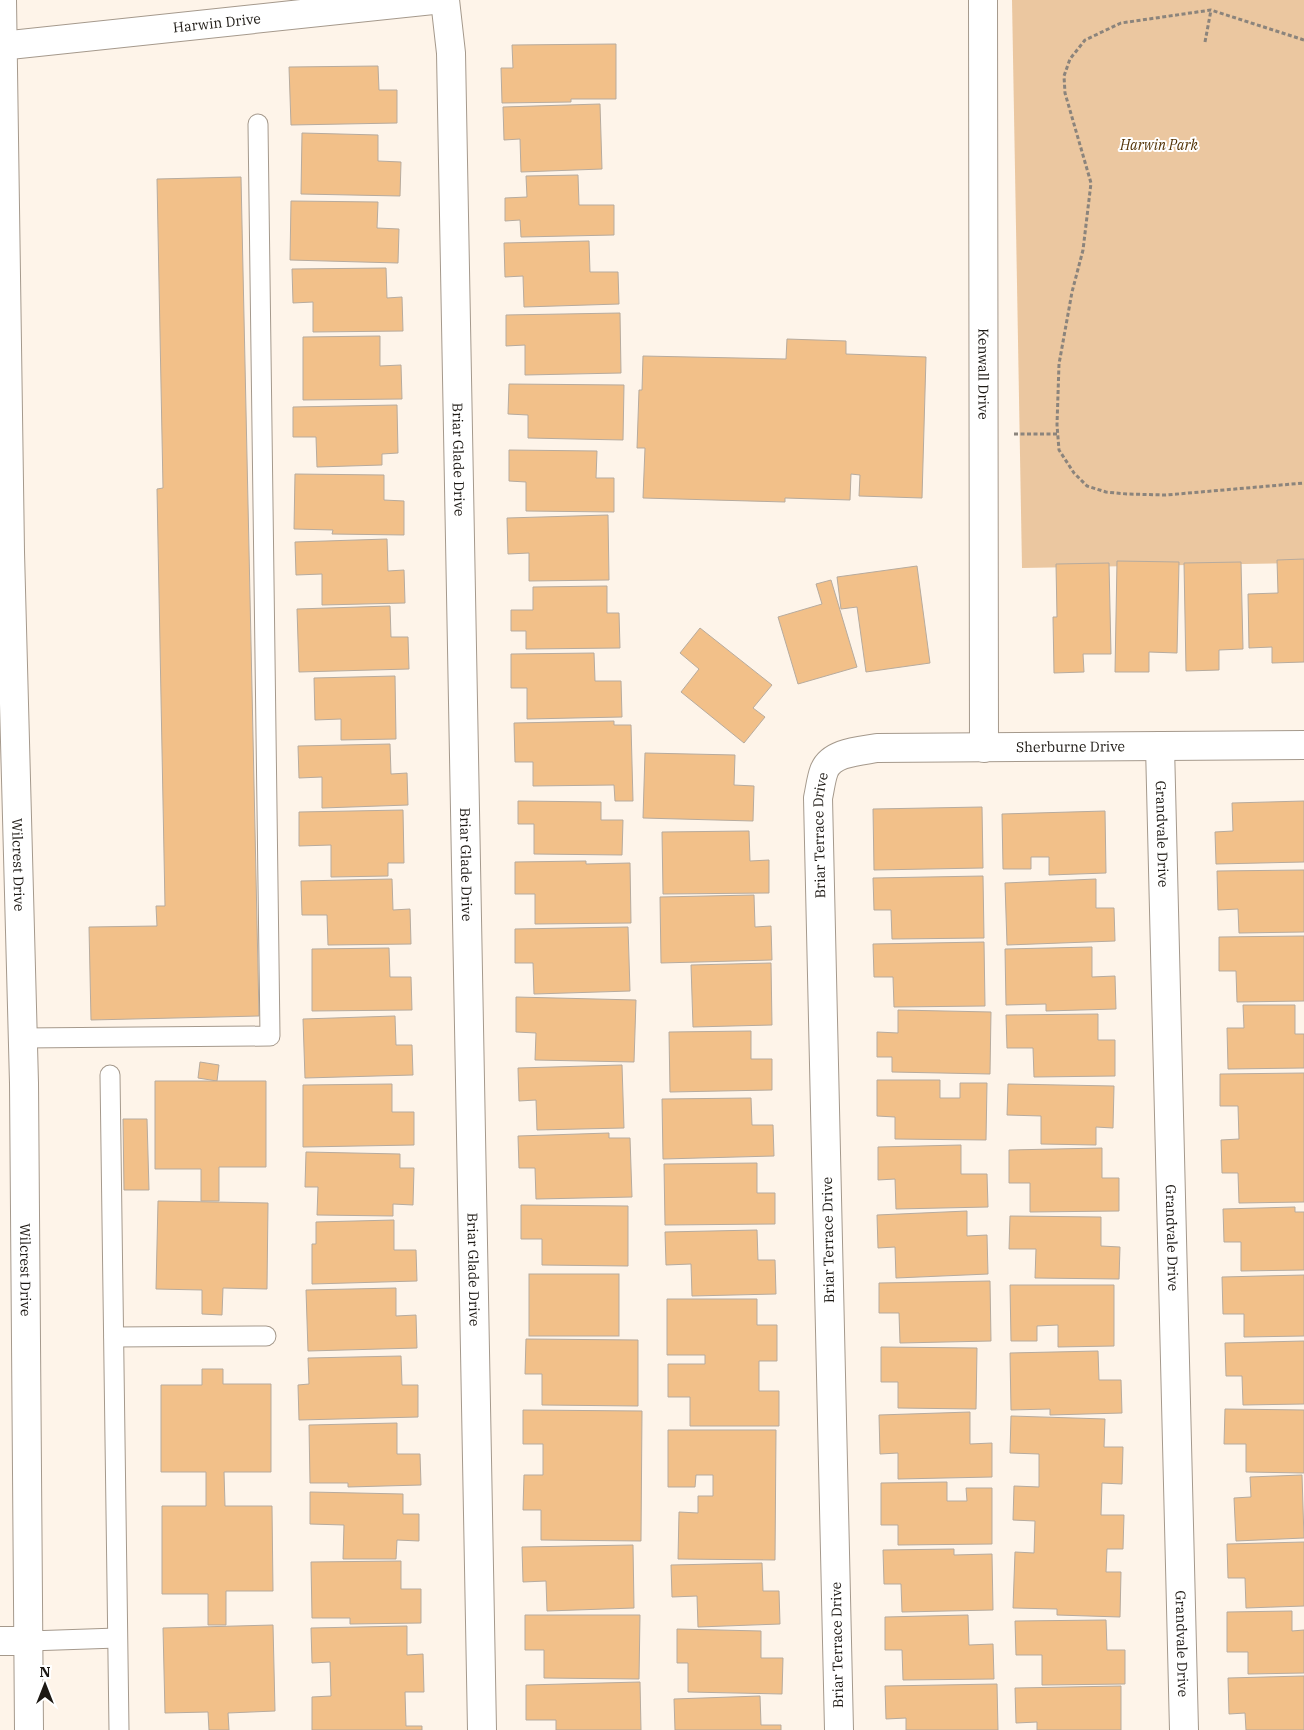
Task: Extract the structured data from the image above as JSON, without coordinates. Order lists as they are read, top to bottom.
{
  "streets": {
    "street": [
      "Harwin Drive",
      "Kenwall Drive",
      "Briar Glade Drive",
      "Sherburne Drive",
      "Grandvale Drive",
      "Briar Terrace Drive",
      "Wilcrest Drive"
    ]
  },
  "crossings": [
    ["Harwin Drive", "Wilcrest Drive"],
    ["Kenwall Drive", "Sherburne Drive"],
    ["Sherburne Drive", "Grandvale Drive"],
    ["Sherburne Drive", "Briar Terrace Drive"]
  ],
  "parks": ["Harwin Park"],
  "north": "top"
}
